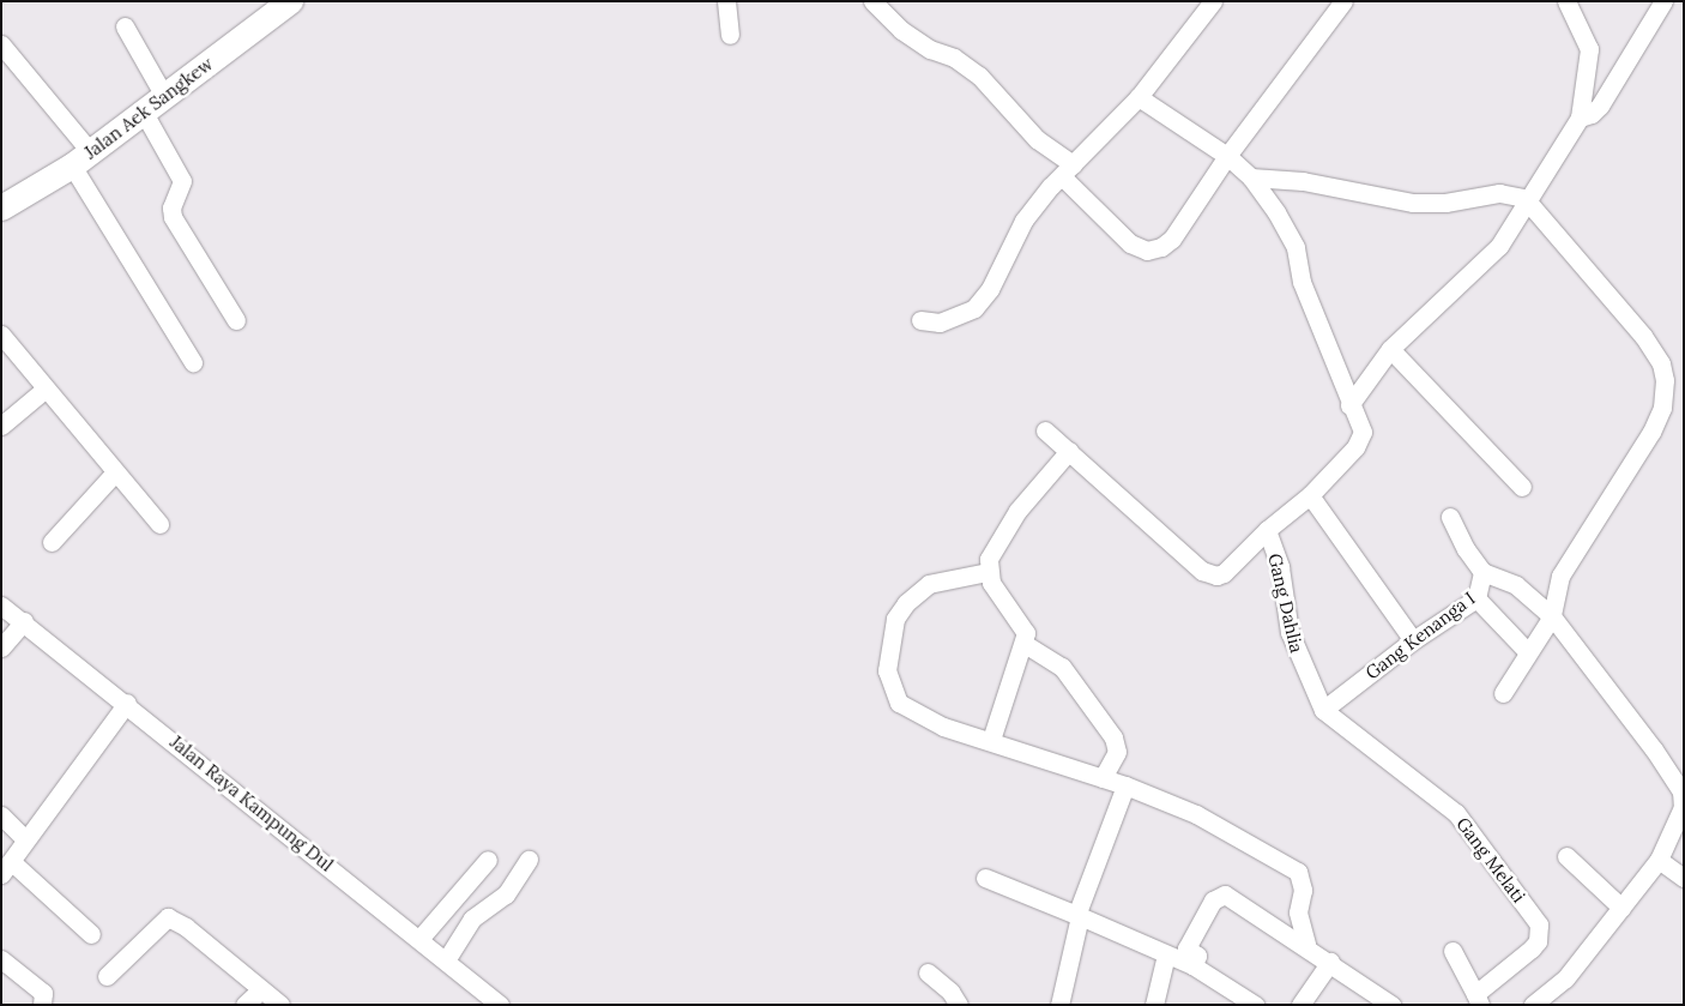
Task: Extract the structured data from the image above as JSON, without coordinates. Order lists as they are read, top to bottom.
{
  "streets": {
    "street": [
      "Jalan Aek Sangkew",
      "Gang Dahlia",
      "Gang Kenanga I",
      "Jalan Raya Kampung Dul",
      "Gang Melati"
    ]
  },
  "crossings": [
    ["Gang Dahlia", "Gang Kenanga I"],
    ["Gang Dahlia", "Gang Melati"],
    ["Gang Kenanga I", "Gang Melati"]
  ]
}
